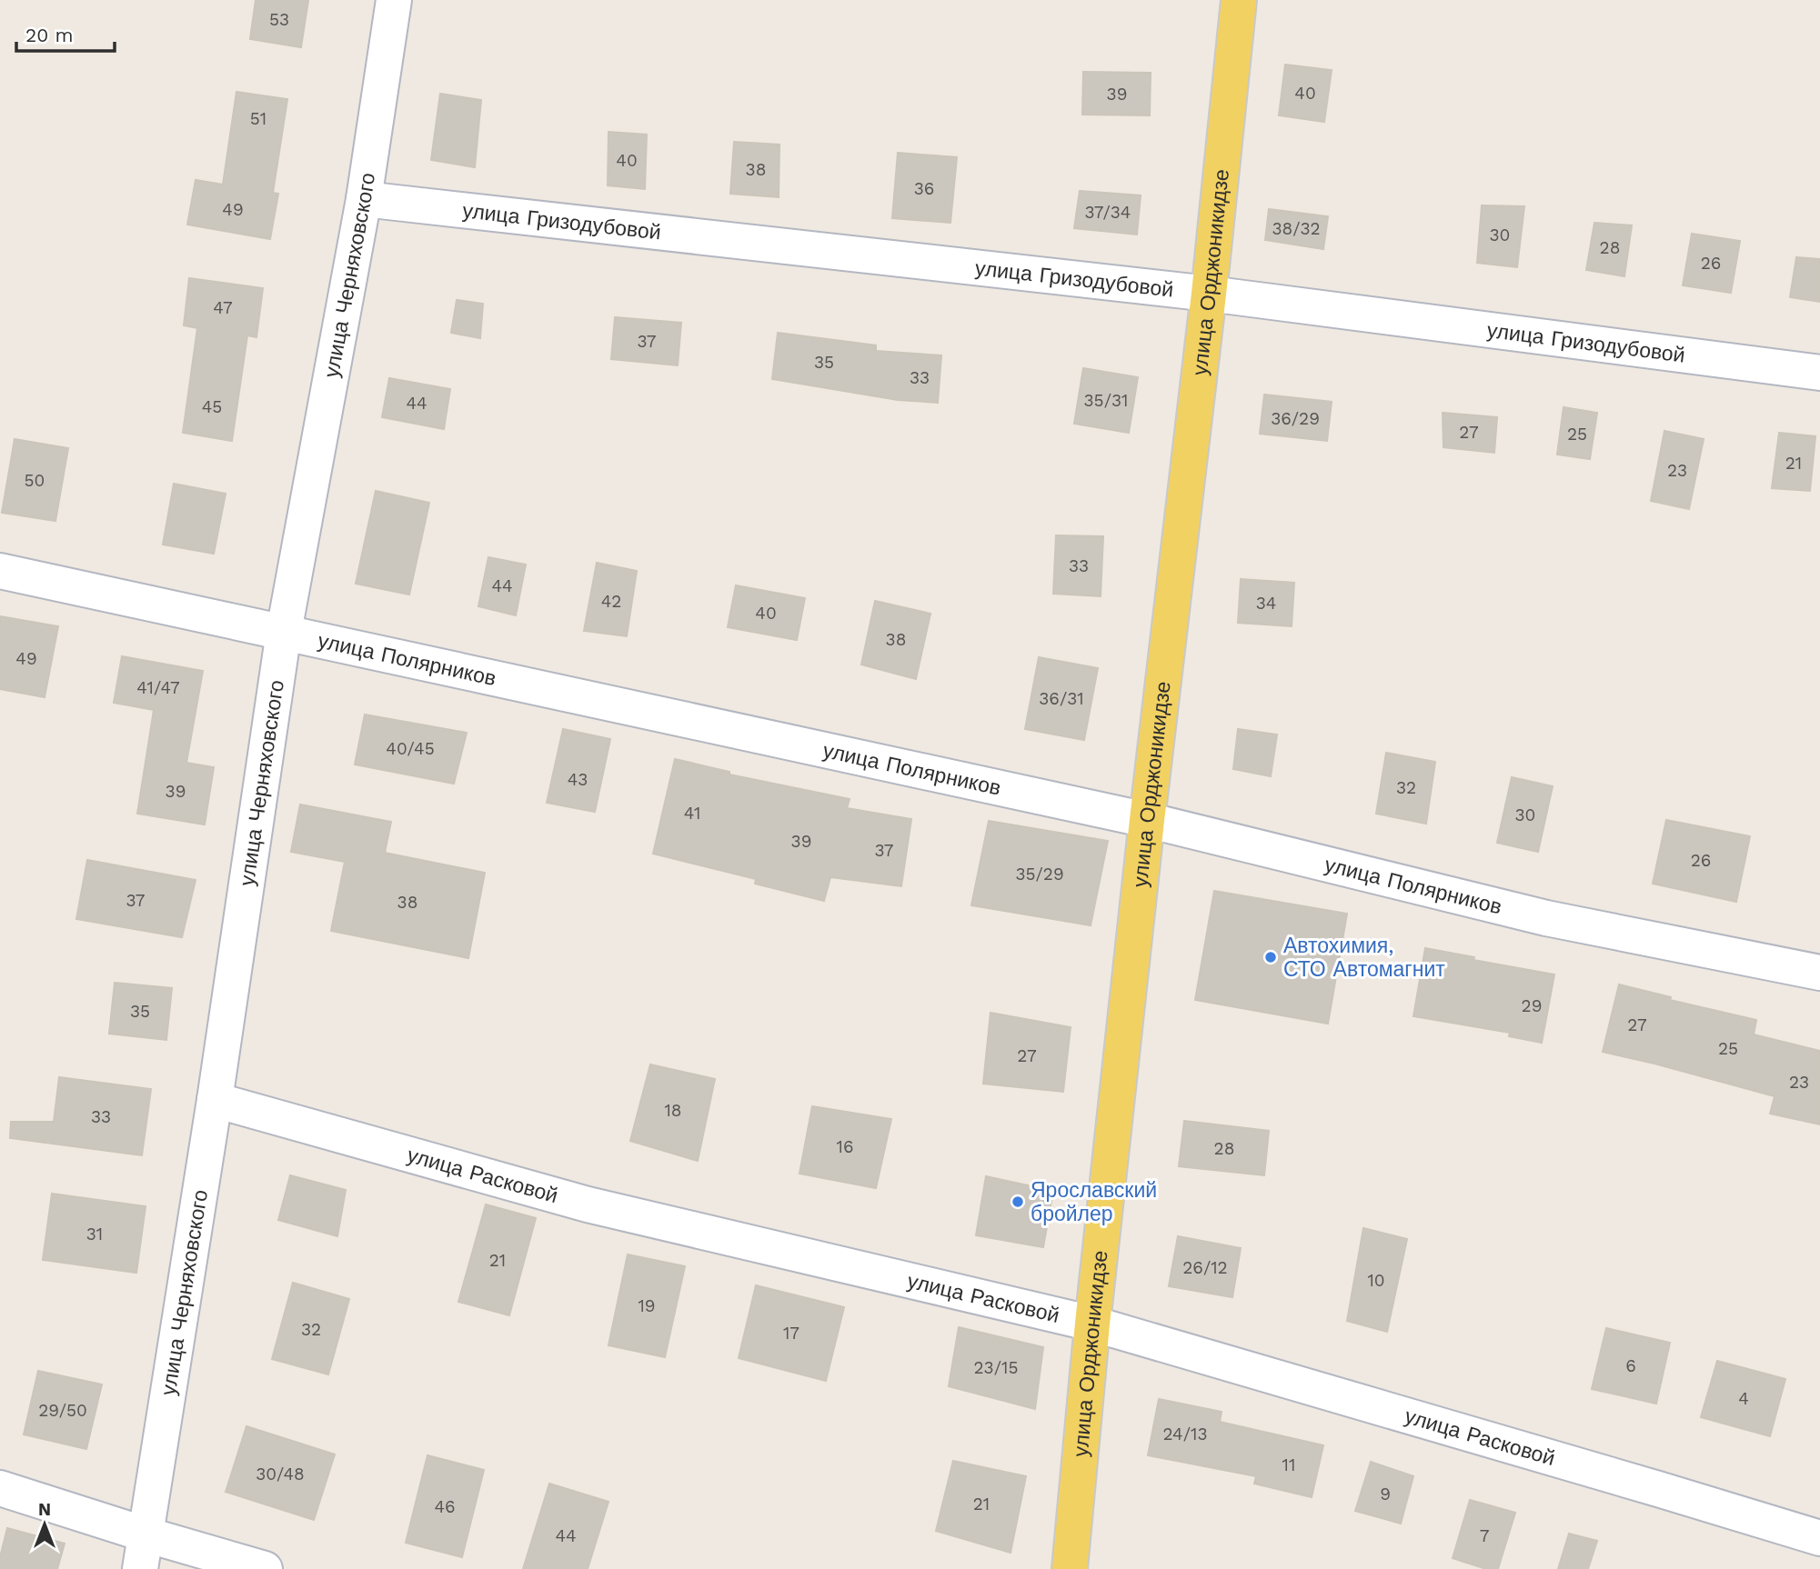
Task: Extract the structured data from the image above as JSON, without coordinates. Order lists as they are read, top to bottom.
{
  "streets": {
    "main road": ["улица Орджоникидзе"],
    "street": [
      "улица Гризодубовой",
      "улица Черняховского",
      "улица Полярников",
      "улица Расковой"
    ]
  },
  "crossings": [
    ["улица Гризодубовой", "улица Орджоникидзе"],
    ["улица Гризодубовой", "улица Черняховского"],
    ["улица Орджоникидзе", "улица Полярников"],
    ["улица Орджоникидзе", "улица Расковой"],
    ["улица Черняховского", "улица Полярников"],
    ["улица Черняховского", "улица Расковой"]
  ],
  "places": ["Автохимия, СТО Автомагнит", "Ярославский бройлер"],
  "house_numbers": [
    "53",
    "40",
    "39",
    "51",
    "40",
    "38",
    "36",
    "49",
    "37/34",
    "38/32",
    "30",
    "28",
    "26",
    "47",
    "37",
    "35",
    "33",
    "35/31",
    "44",
    "45",
    "36/29",
    "27",
    "25",
    "21",
    "23",
    "50",
    "33",
    "44",
    "42",
    "34",
    "40",
    "38",
    "49",
    "41/47",
    "36/31",
    "40/45",
    "43",
    "32",
    "39",
    "41",
    "30",
    "39",
    "37",
    "26",
    "35/29",
    "37",
    "38",
    "29",
    "35",
    "27",
    "25",
    "27",
    "23",
    "18",
    "33",
    "16",
    "28",
    "31",
    "21",
    "26/12",
    "10",
    "19",
    "32",
    "17",
    "6",
    "23/15",
    "4",
    "29/50",
    "24/13",
    "11",
    "30/48",
    "9",
    "21",
    "46",
    "44",
    "7"
  ],
  "scale_bar": "20 m",
  "north": "top"
}
